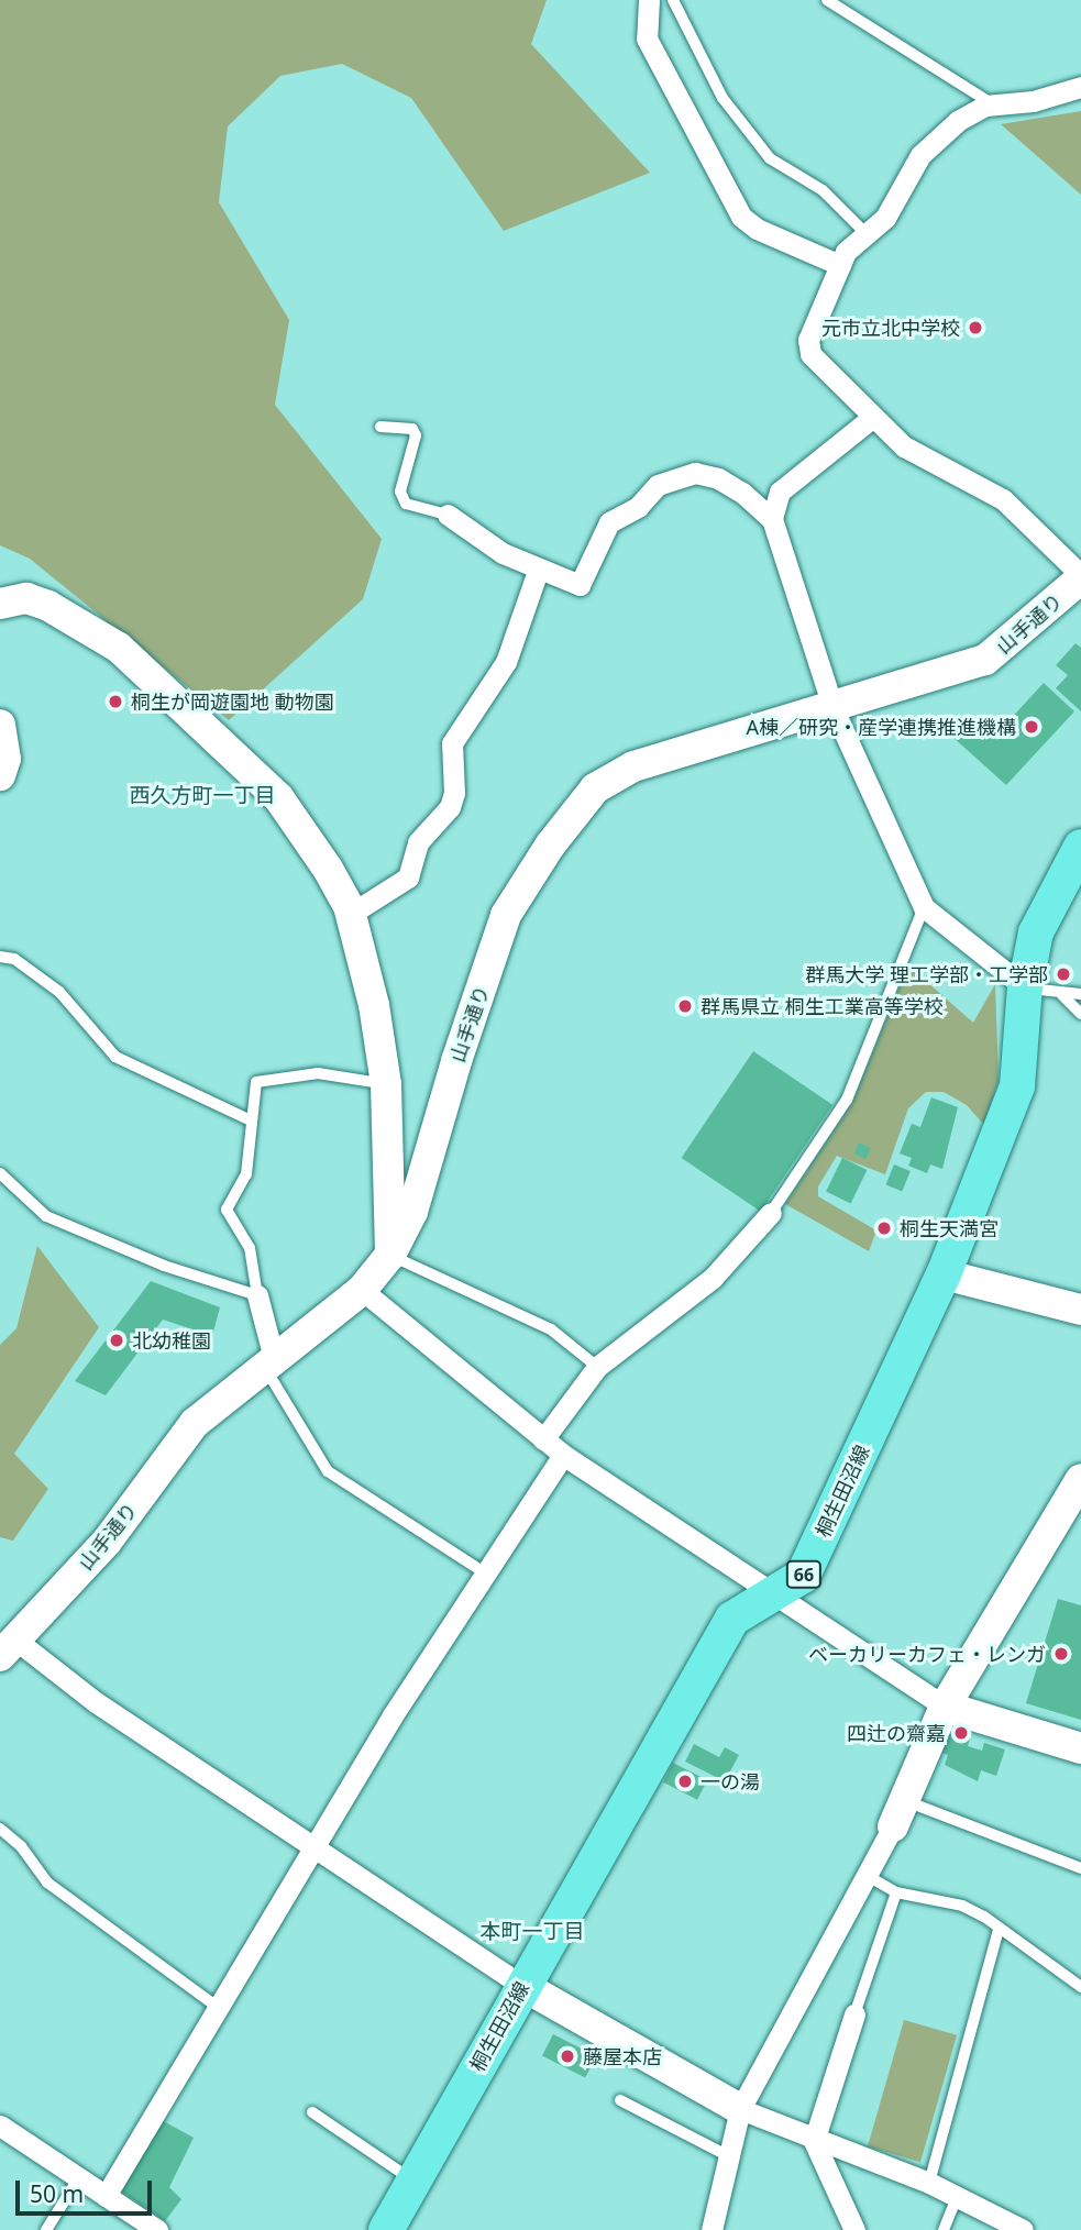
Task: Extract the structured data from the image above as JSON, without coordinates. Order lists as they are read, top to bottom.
{
  "streets": {
    "main road": ["桐生田沼線", "66"],
    "street": ["山手通り"]
  },
  "districts": ["西久方町一丁目", "本町一丁目"],
  "places": [
    "元市立北中学校",
    "桐生が岡遊園地 動物園",
    "A棟／研究・産学連携推進機構",
    "群馬大学 理工学部・工学部",
    "群馬県立 桐生工業高等学校",
    "桐生天満宮",
    "北幼稚園",
    "ベーカリーカフェ・レンガ",
    "四辻の齋嘉",
    "一の湯",
    "藤屋本店"
  ],
  "scale_bar": "50 m"
}
